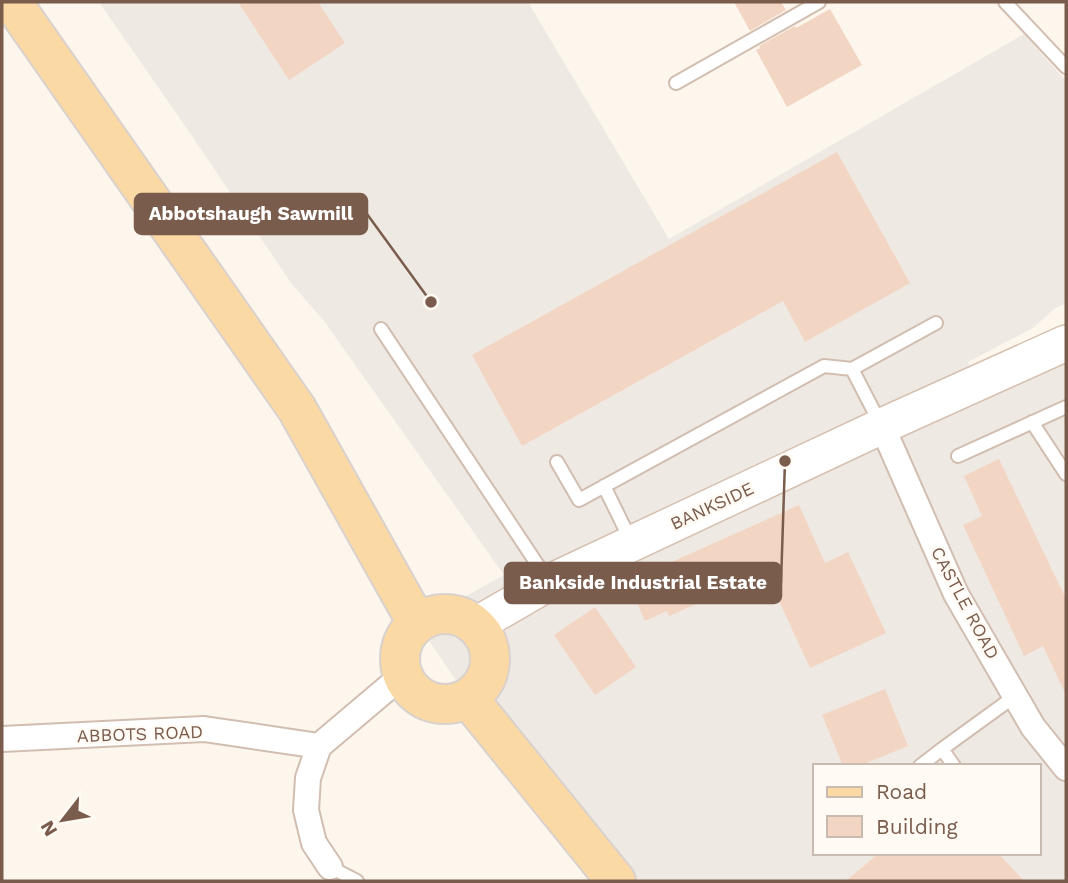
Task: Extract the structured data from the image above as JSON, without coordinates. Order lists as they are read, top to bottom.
{
  "streets": {
    "street": ["BANKSIDE", "CASTLE ROAD", "ABBOTS ROAD"]
  },
  "crossings": [
    ["BANKSIDE", "CASTLE ROAD"]
  ],
  "places": ["Abbotshaugh Sawmill", "Bankside Industrial Estate"],
  "legend": ["Road", "Building"],
  "north": "bottom left"
}
